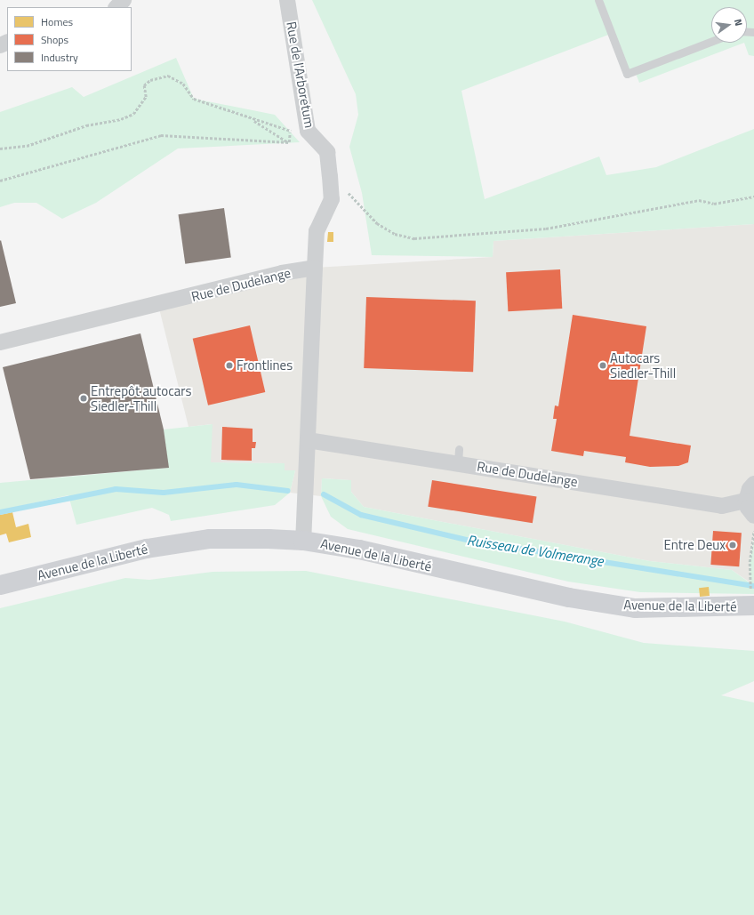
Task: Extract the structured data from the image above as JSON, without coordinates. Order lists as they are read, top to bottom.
{
  "streets": {
    "main road": ["Avenue de la Liberté"],
    "street": ["Rue de l'Arboretum", "Rue de Dudelange"]
  },
  "crossings": [
    ["Rue de l'Arboretum", "Rue de Dudelange"]
  ],
  "water": ["Ruisseau de Volmerange"],
  "places": [
    "Frontlines",
    "Autocars Siedler-Thill",
    "Entrepôt autocars Siedler-Thill",
    "Entre Deux"
  ],
  "legend": ["Homes", "Shops", "Industry"],
  "north": "right"
}
